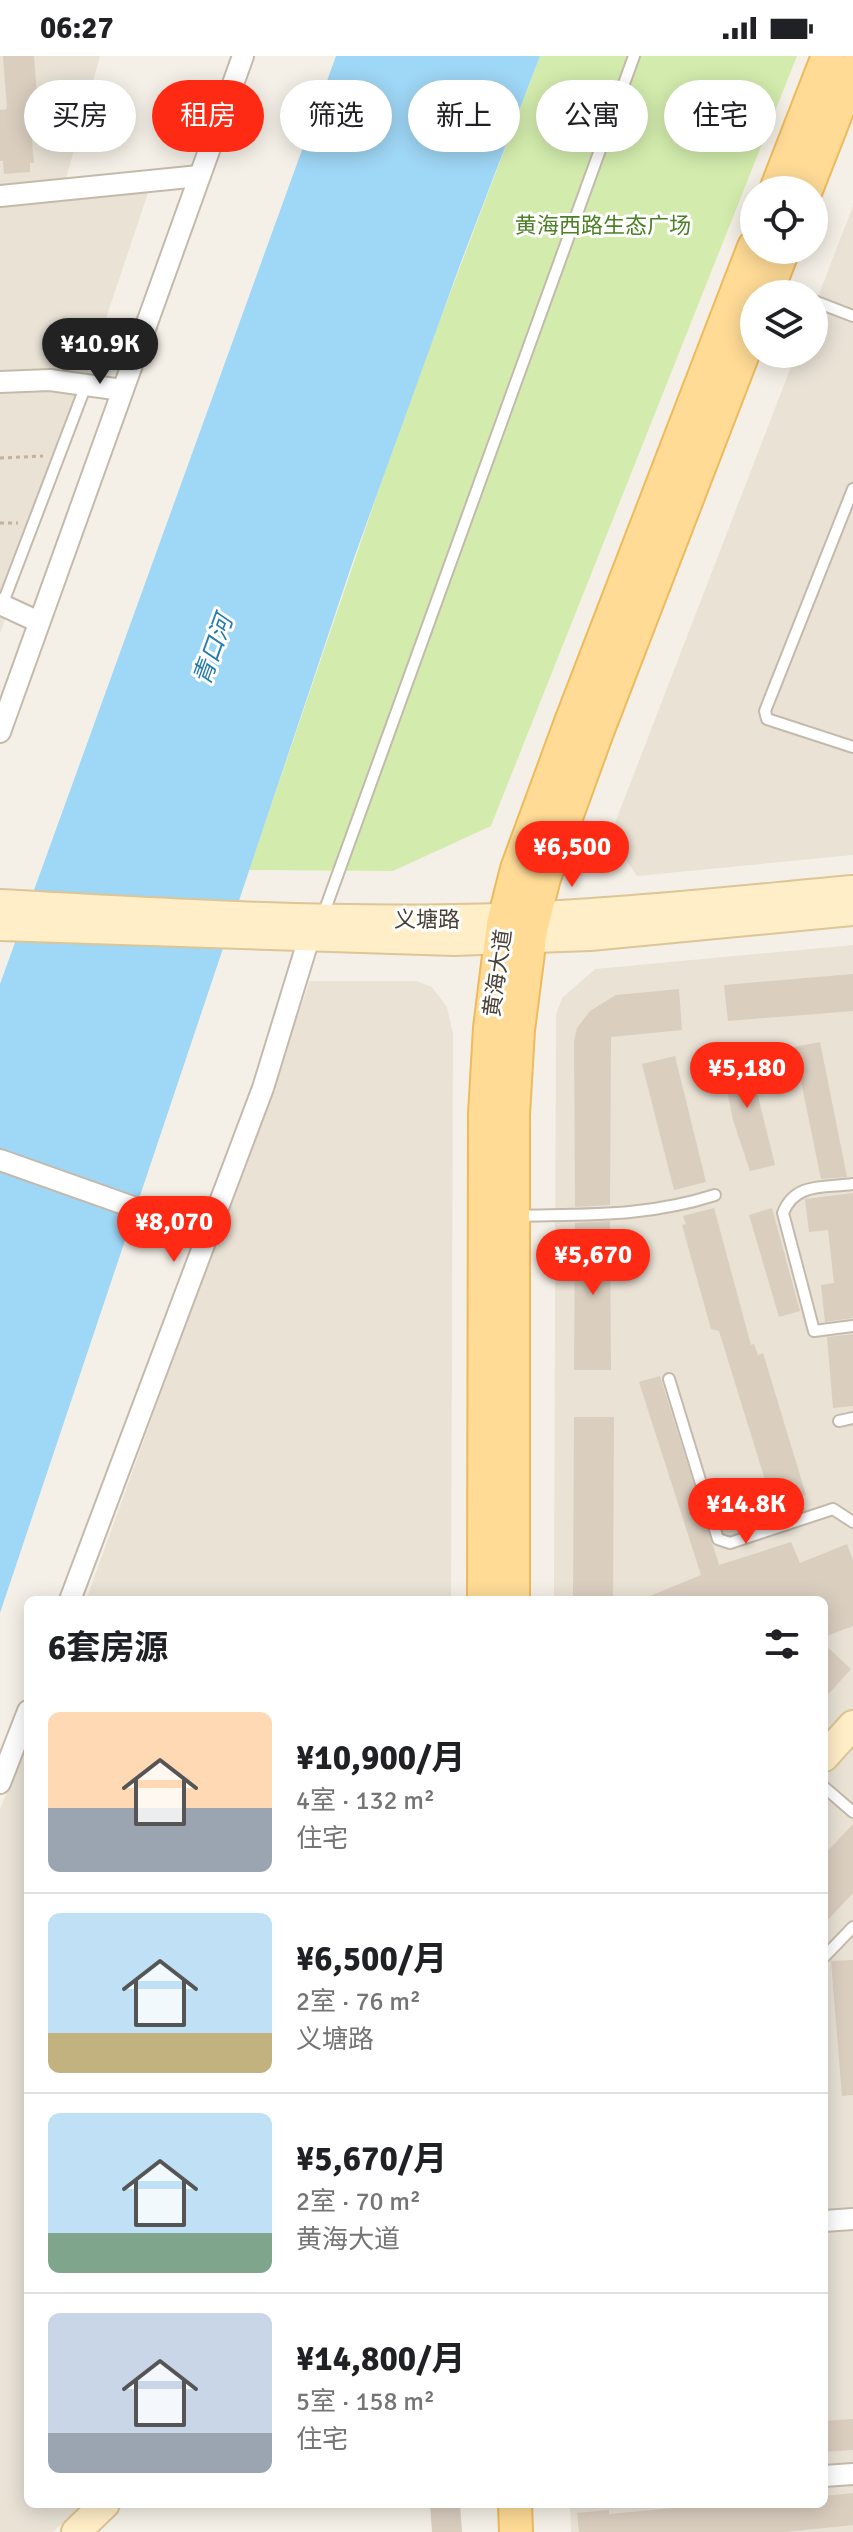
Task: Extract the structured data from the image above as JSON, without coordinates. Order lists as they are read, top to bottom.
{
  "streets": {
    "main road": ["义塘路", "黄海大道"]
  },
  "crossings": [
    ["义塘路", "黄海大道"]
  ],
  "water": ["青口河"],
  "parks": ["黄海西路生态广场"],
  "page": {
    "status": "06:27",
    "chip": [
      "买房",
      "租房",
      "筛选",
      "新上",
      "公寓",
      "住宅"
    ],
    "price": [
      "¥10.9K",
      "¥6,500",
      "¥5,180",
      "¥8,070",
      "¥5,670",
      "¥14.8K"
    ],
    "heading": "6套房源",
    "list": [
      {
        "name": "¥10,900/月",
        "note": "4室 · 132 m² · 住宅"
      },
      {
        "name": "¥6,500/月",
        "note": "2室 · 76 m² · 义塘路"
      },
      {
        "name": "¥5,670/月",
        "note": "2室 · 70 m² · 黄海大道"
      },
      {
        "name": "¥14,800/月",
        "note": "5室 · 158 m² · 住宅"
      }
    ]
  }
}
